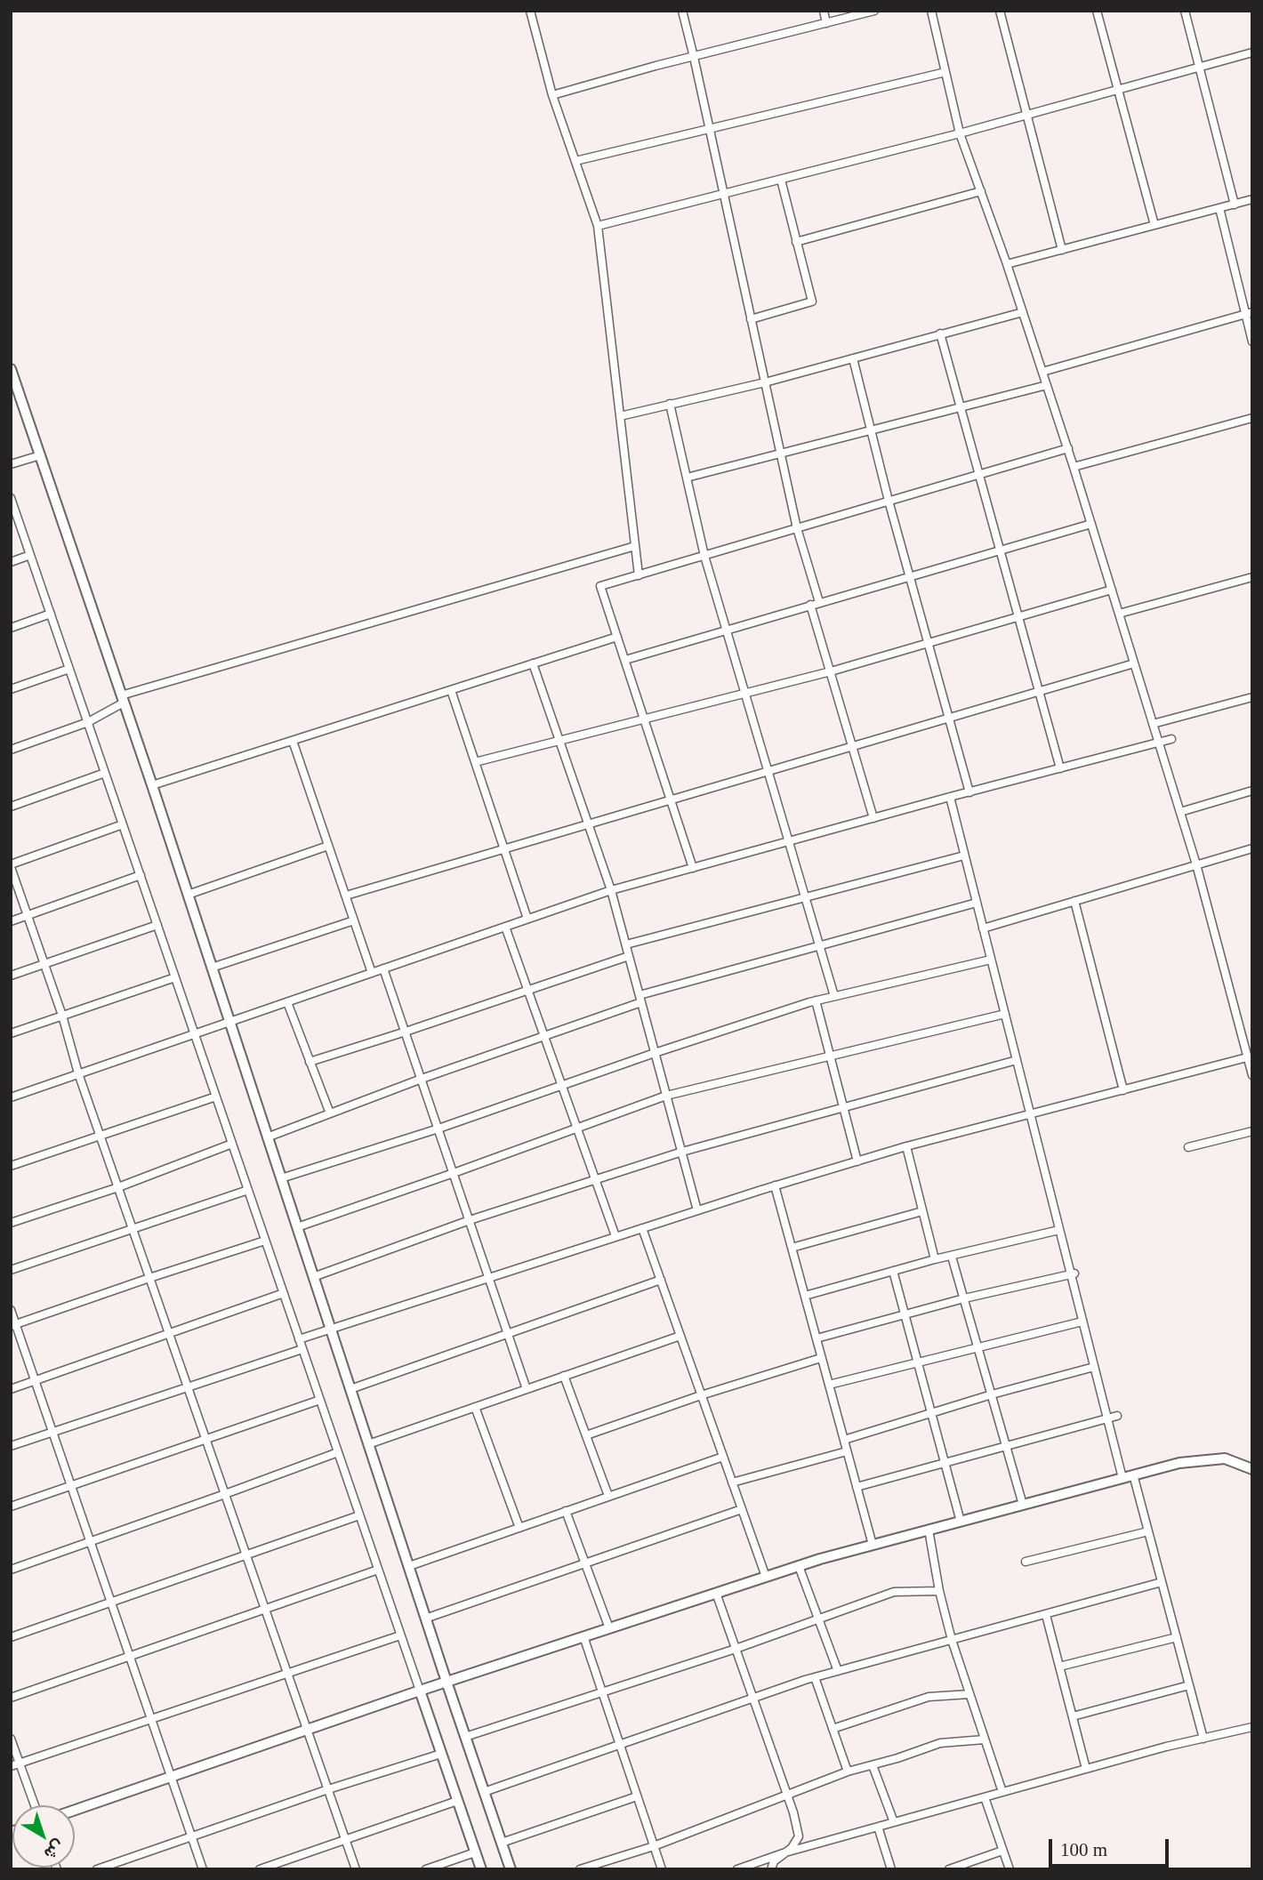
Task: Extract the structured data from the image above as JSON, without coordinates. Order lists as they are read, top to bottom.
{
  "scale_bar": "100 m",
  "north": "bottom right"
}
